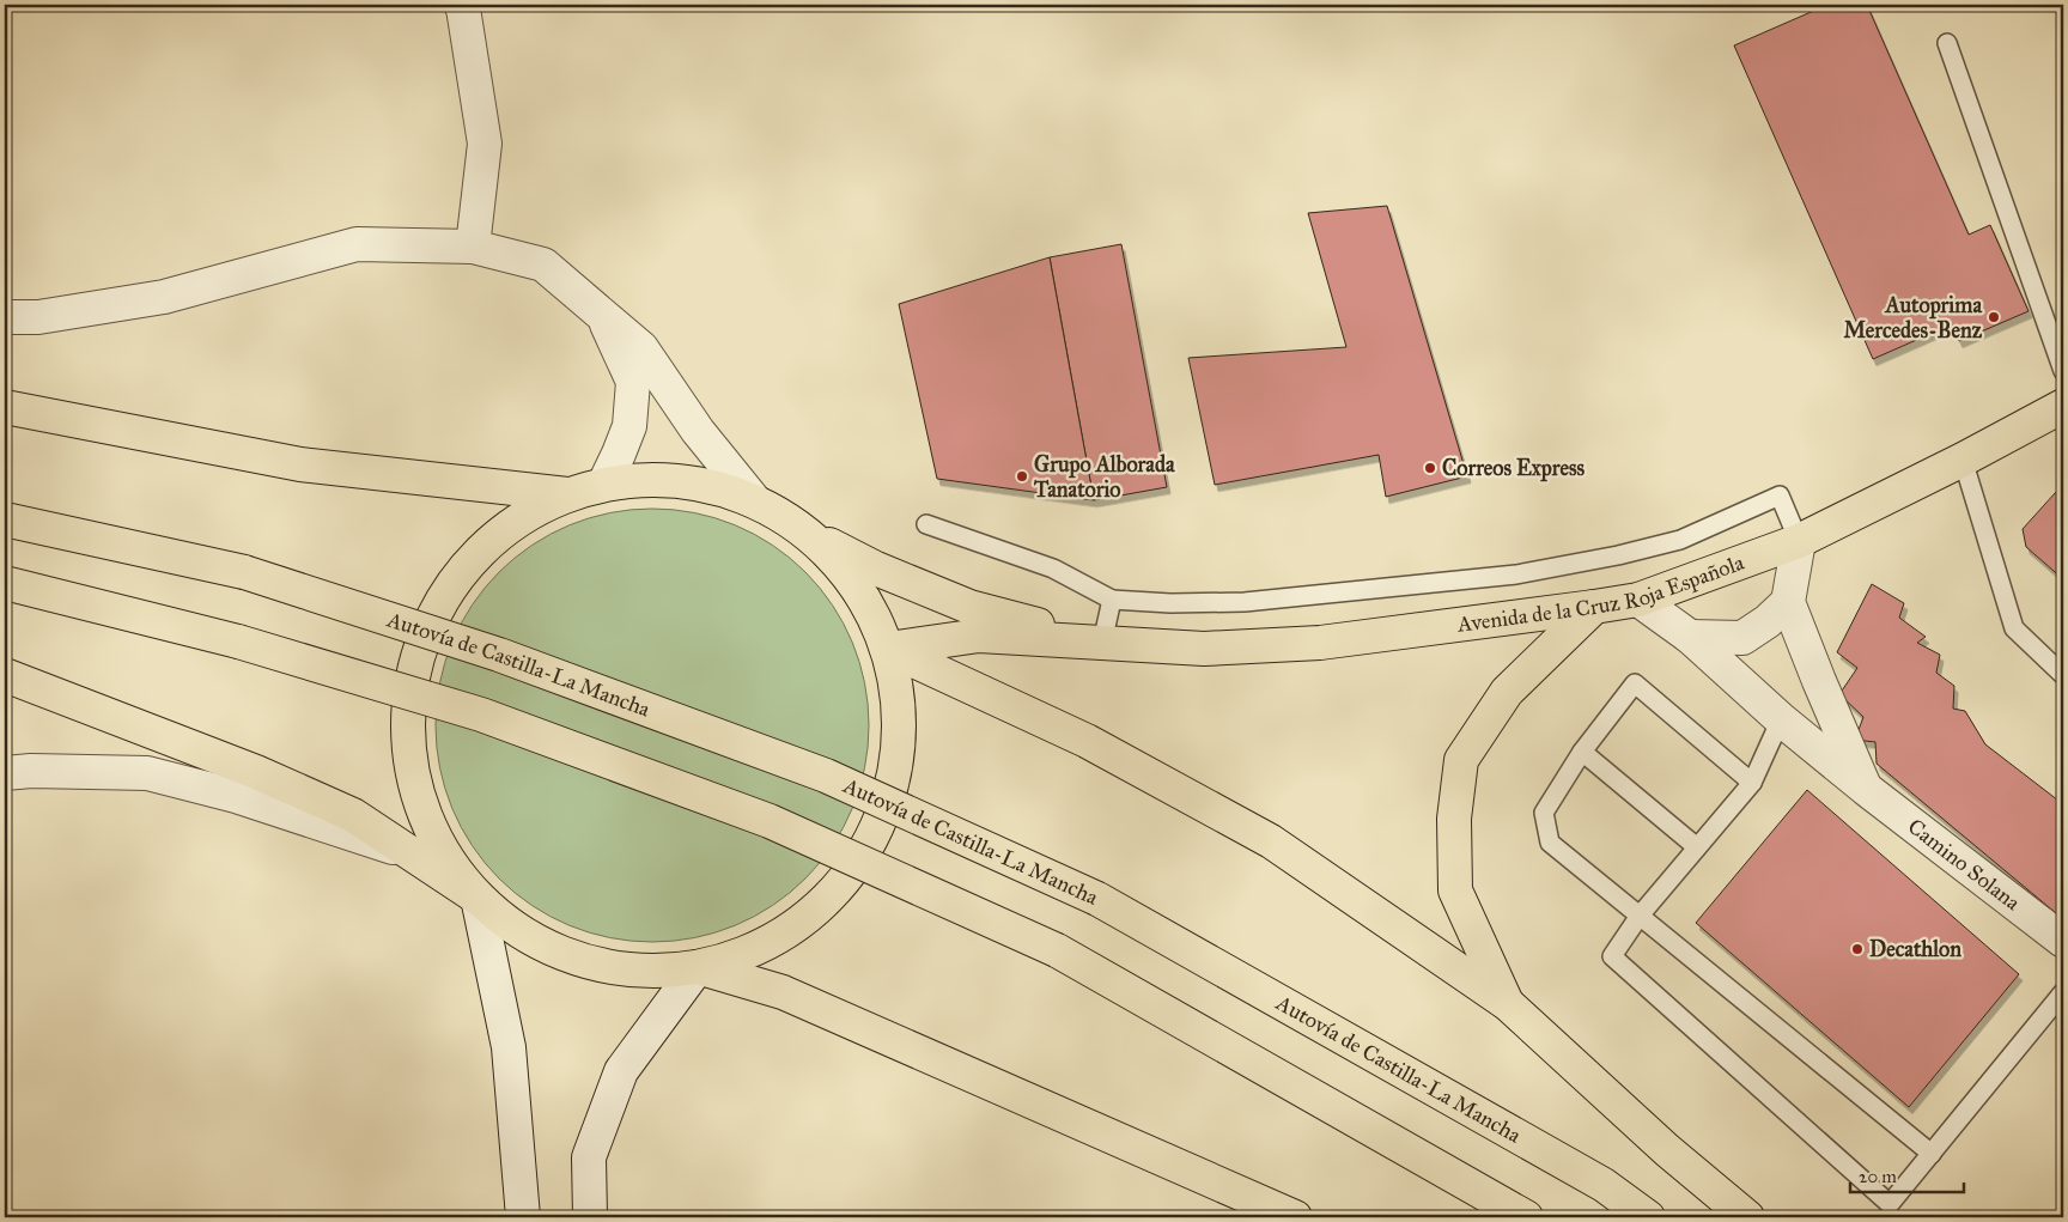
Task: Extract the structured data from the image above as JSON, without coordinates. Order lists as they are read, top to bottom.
{
  "streets": {
    "highway": ["Avenida de la Cruz Roja Española", "Autovía de Castilla-La Mancha"],
    "street": ["Camino Solana"]
  },
  "crossings": [
    ["Avenida de la Cruz Roja Española", "Camino Solana"]
  ],
  "places": [
    "Autoprima Mercedes-Benz",
    "Correos Express",
    "Grupo Alborada Tanatorio",
    "Decathlon"
  ],
  "scale_bar": "20 m"
}
